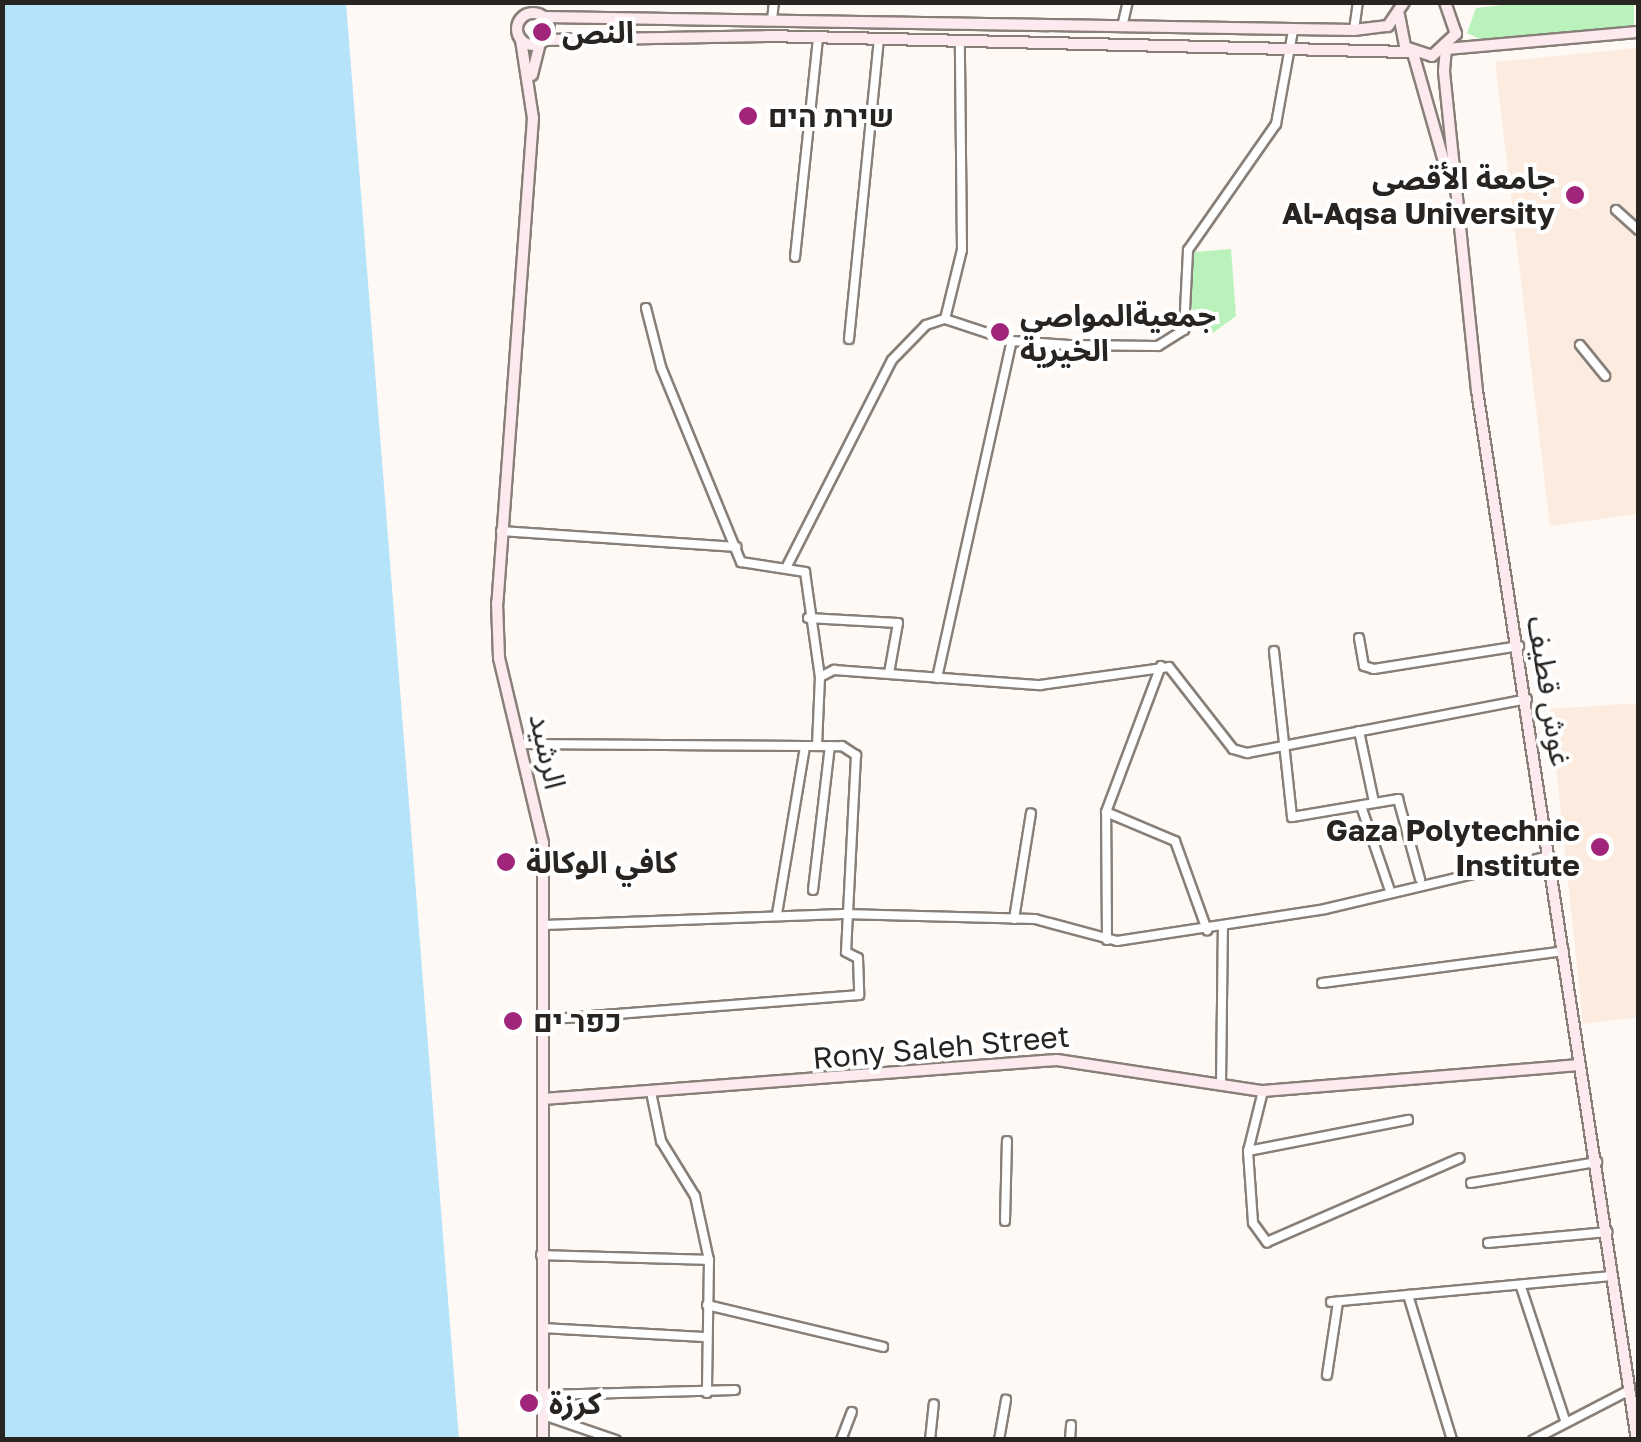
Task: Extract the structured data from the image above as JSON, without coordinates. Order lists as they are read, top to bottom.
{
  "streets": {
    "main road": ["غوش قطيف", "الرشيد", "Rony Saleh Street"]
  },
  "crossings": [
    ["غوش قطيف", "Rony Saleh Street"],
    ["الرشيد", "Rony Saleh Street"]
  ],
  "places": [
    "النص",
    "שירת הים",
    "جامعة الأقصى Al-Aqsa University",
    "جمعيةالمواصي الخيرية",
    "Gaza Polytechnic Institute",
    "كافي الوكالة",
    "כפר ים",
    "كرزة"
  ]
}
